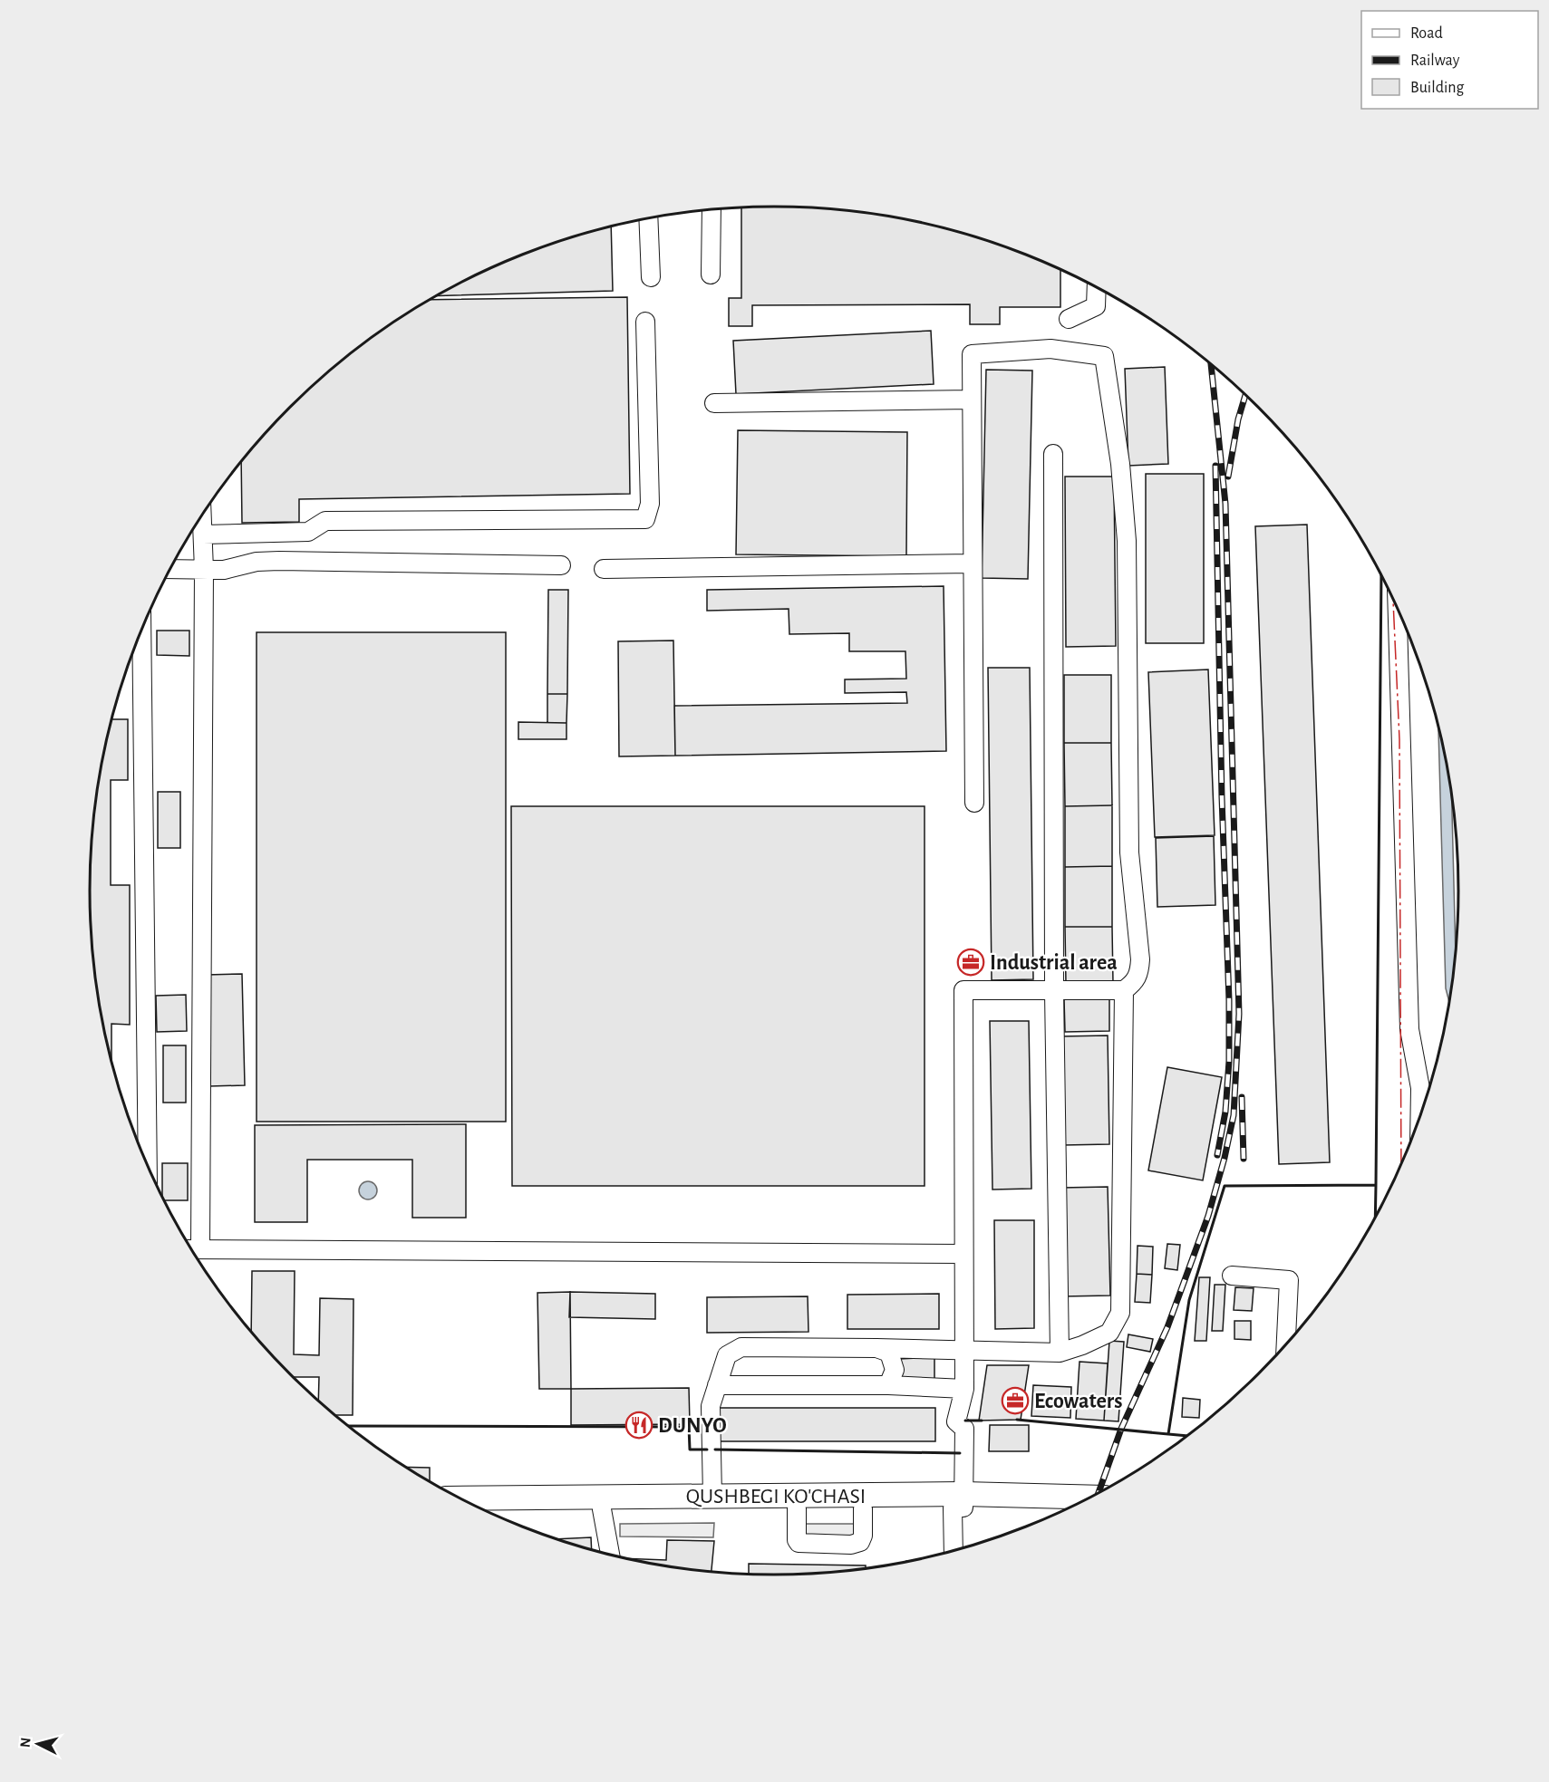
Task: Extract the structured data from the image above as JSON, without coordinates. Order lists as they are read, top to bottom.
{
  "streets": {
    "main road": ["QUSHBEGI KO'CHASI"]
  },
  "places": {
    "office": ["Industrial area", "Ecowaters"],
    "restaurant": ["DUNYO"]
  },
  "legend": ["Road", "Railway", "Building"],
  "north": "left"
}
